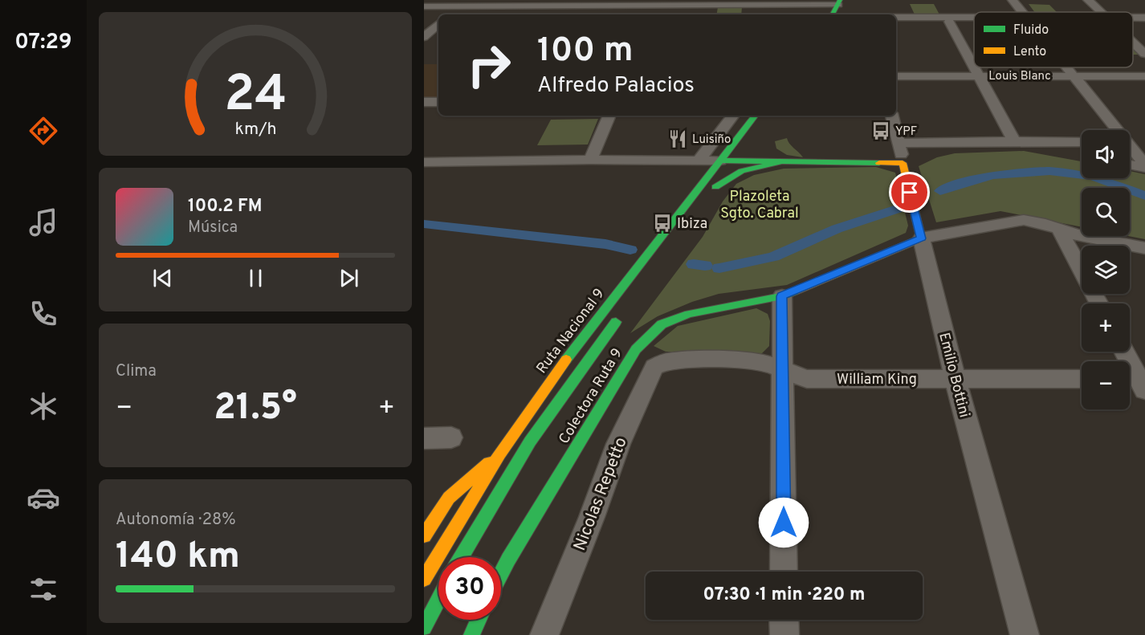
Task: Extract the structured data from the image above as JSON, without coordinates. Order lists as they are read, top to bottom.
{
  "streets": {
    "main road": ["Ruta Nacional 9", "Emilio Bottini", "Colectora Ruta 9"],
    "street": ["Louis Blanc", "William King", "Nicolas Repetto"]
  },
  "crossings": [
    ["Emilio Bottini", "William King"],
    ["Emilio Bottini", "Colectora Ruta 9"],
    ["William King", "Nicolas Repetto"]
  ],
  "parks": ["Plazoleta Sgto. Cabral"],
  "places": {
    "bus stop": ["YPF", "Ibiza"],
    "restaurant": ["Luisiño"]
  },
  "legend": ["Fluido", "Lento"],
  "page": {
    "tabs": "07:29",
    "turn": ["100 m", "Alfredo Palacios"],
    "map_buttons": ["+", "−"],
    "song": ["100.2 FM", "Música"],
    "tile": [
      "Clima",
      ["Autonomía · 28%", "140 km"]
    ],
    "heat": ["−", "21.5°", "+"],
    "limit": "30",
    "trip": "07:30 · 1 min · 220 m",
    "gauge": ["24", "km/h"]
  }
}
